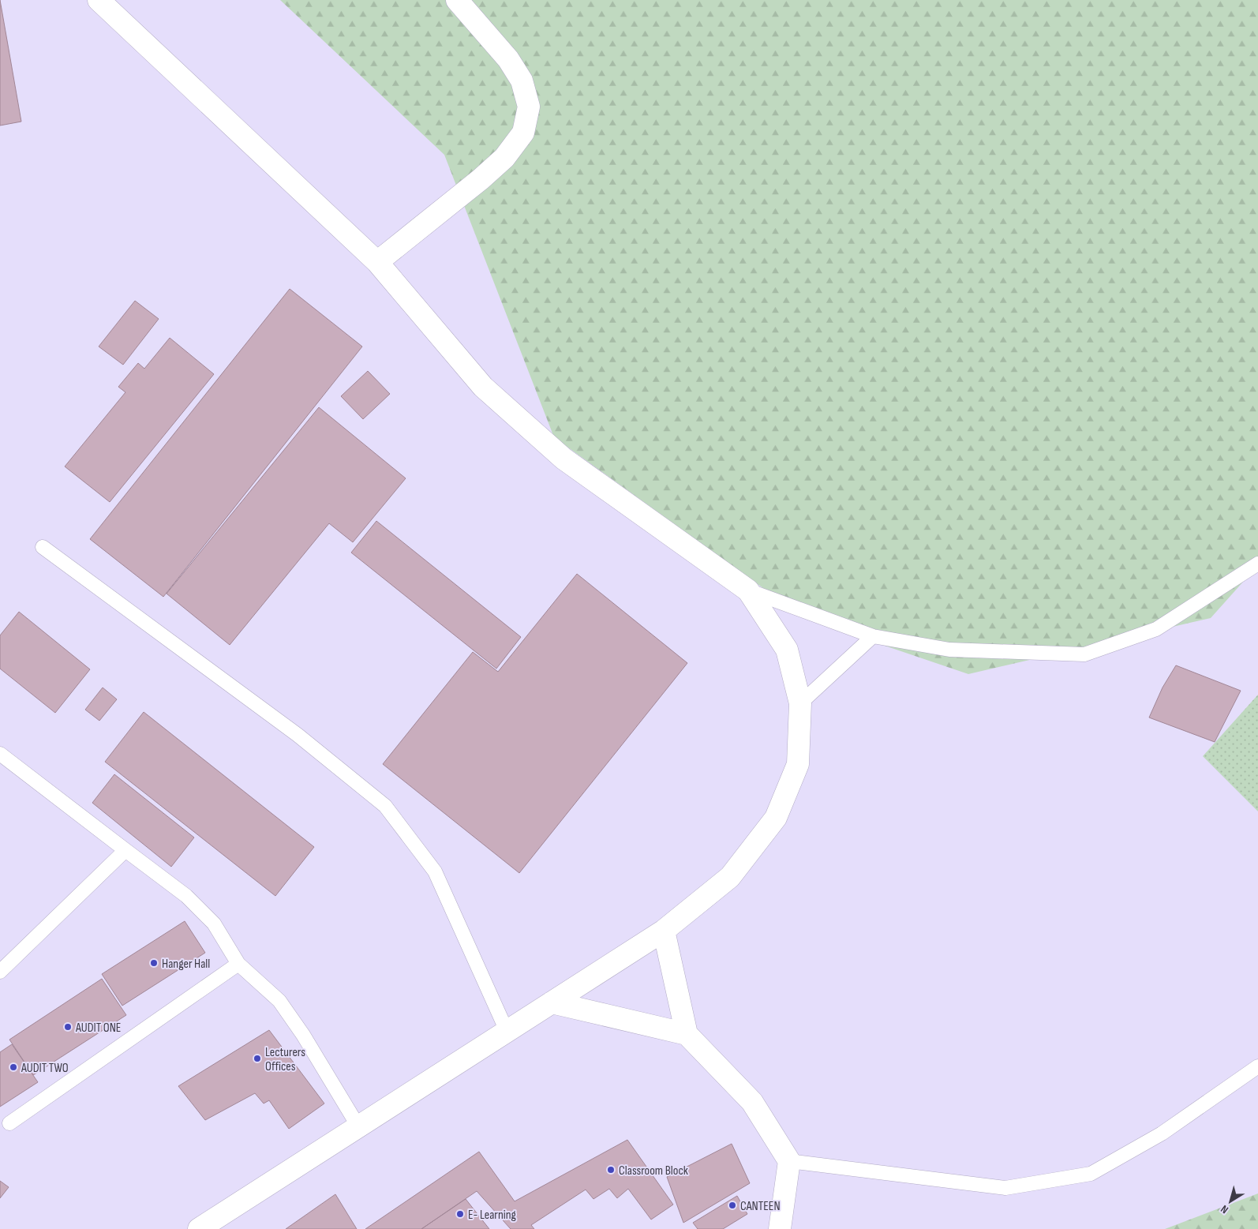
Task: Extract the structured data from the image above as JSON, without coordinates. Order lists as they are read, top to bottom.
{
  "places": [
    "Hanger Hall",
    "AUDIT ONE",
    "Lecturers Offices",
    "AUDIT TWO",
    "Classroom Block",
    "CANTEEN",
    "E- Learning"
  ],
  "north": "bottom left"
}
